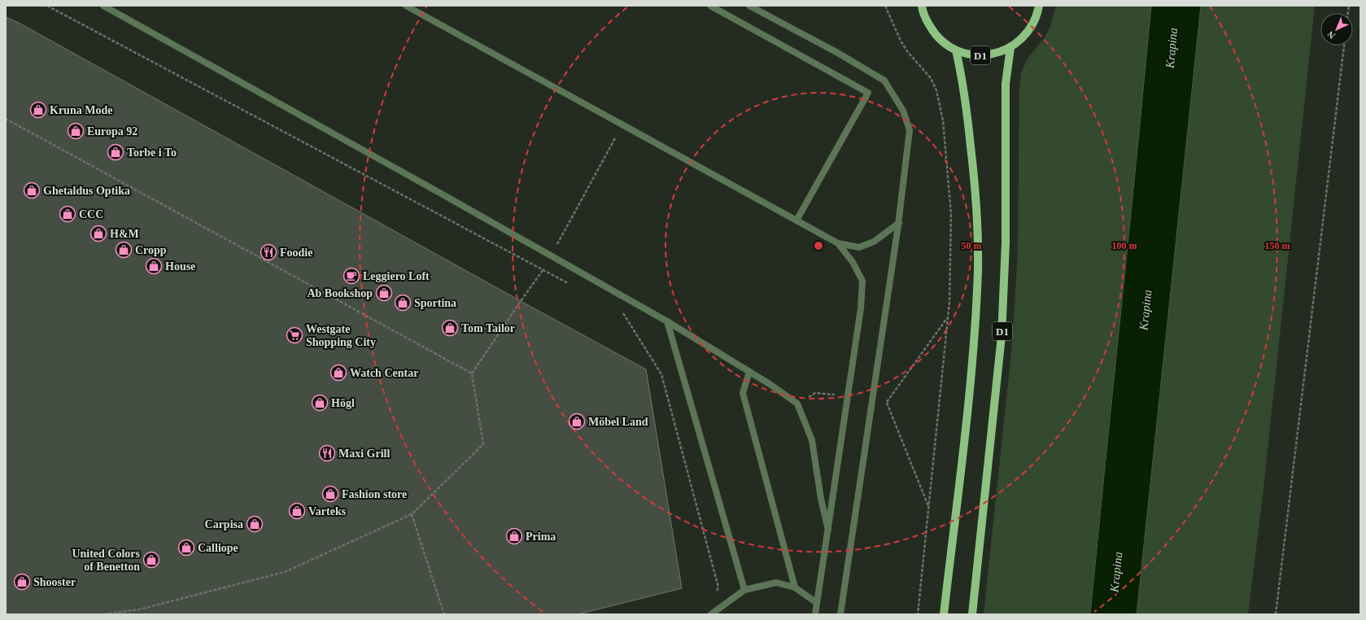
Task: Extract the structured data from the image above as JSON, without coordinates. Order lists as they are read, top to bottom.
{
  "streets": {
    "main road": ["D1"]
  },
  "water": ["Krapina"],
  "places": {
    "shop": [
      "Kruna Mode",
      "Europa 92",
      "Torbe i To",
      "Ghetaldus Optika",
      "CCC",
      "H&M",
      "Cropp",
      "House",
      "Ab Bookshop",
      "Sportina",
      "Tom Tailor",
      "Watch Centar",
      "Högl",
      "Möbel Land",
      "Fashion store",
      "Varteks",
      "Carpisa",
      "Prima",
      "Calliope",
      "United Colors of Benetton",
      "Shooster"
    ],
    "restaurant": ["Foodie", "Maxi Grill"],
    "cafe": ["Leggiero Loft"],
    "supermarket": ["Westgate Shopping City"]
  },
  "north": "bottom left",
  "rings": ["50 m", "100 m", "150 m"]
}
